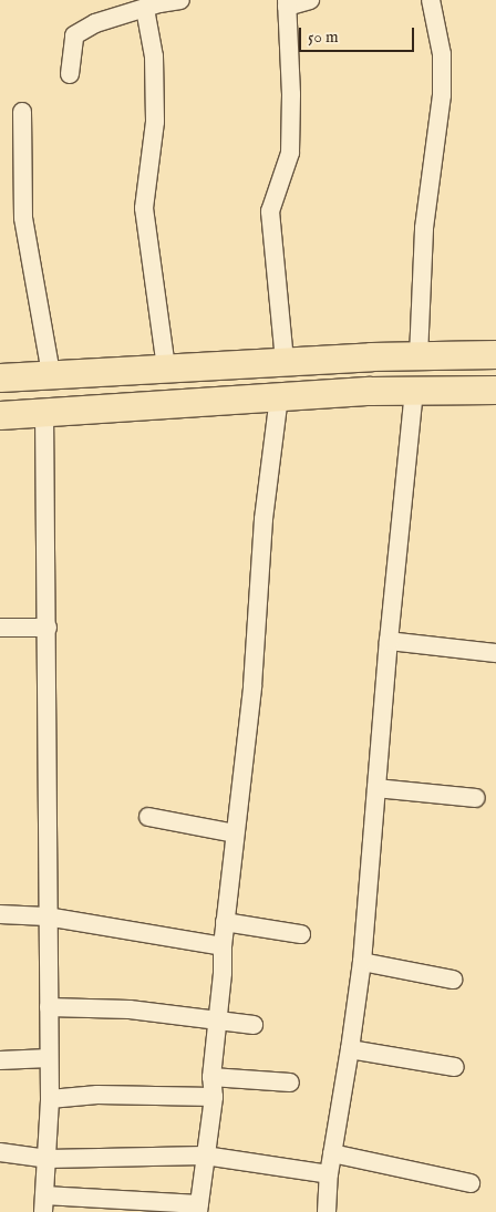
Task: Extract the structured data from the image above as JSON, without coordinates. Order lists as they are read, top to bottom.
{
  "scale_bar": "50 m"
}
